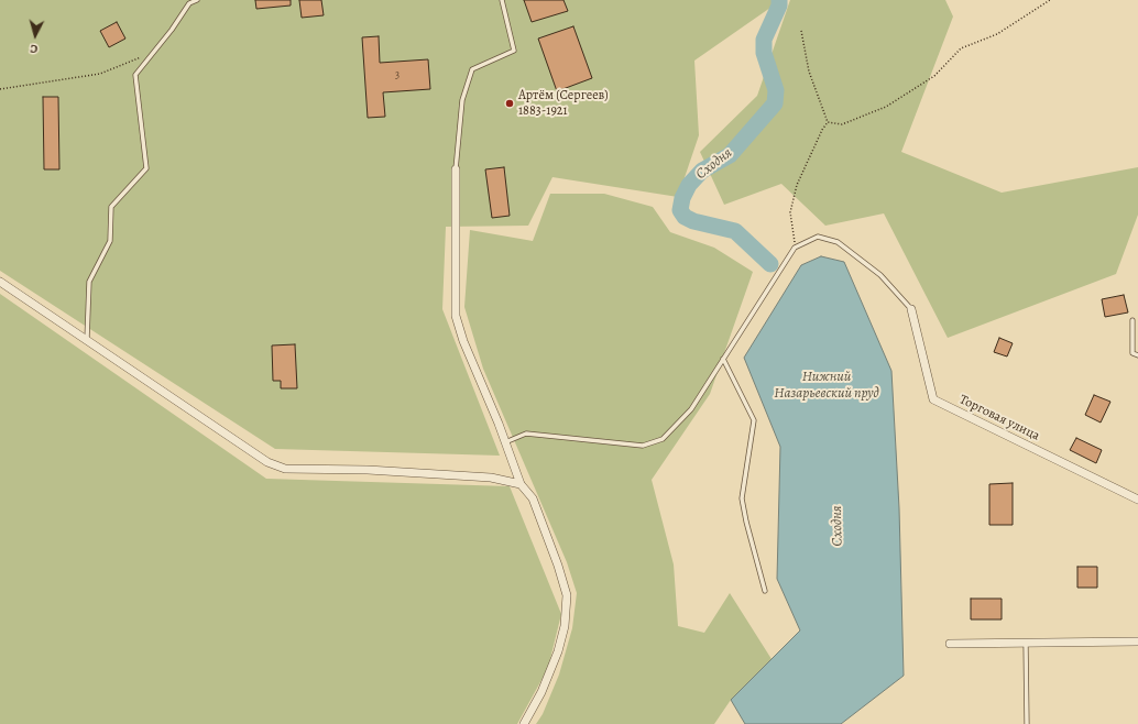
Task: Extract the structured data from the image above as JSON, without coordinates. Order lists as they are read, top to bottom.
{
  "streets": {
    "street": ["Торговая улица"]
  },
  "water": ["Сходня", "Нижний Назарьевский пруд"],
  "places": ["Артём (Сергеев) 1883-1921"],
  "house_numbers": ["3"],
  "north": "bottom"
}
